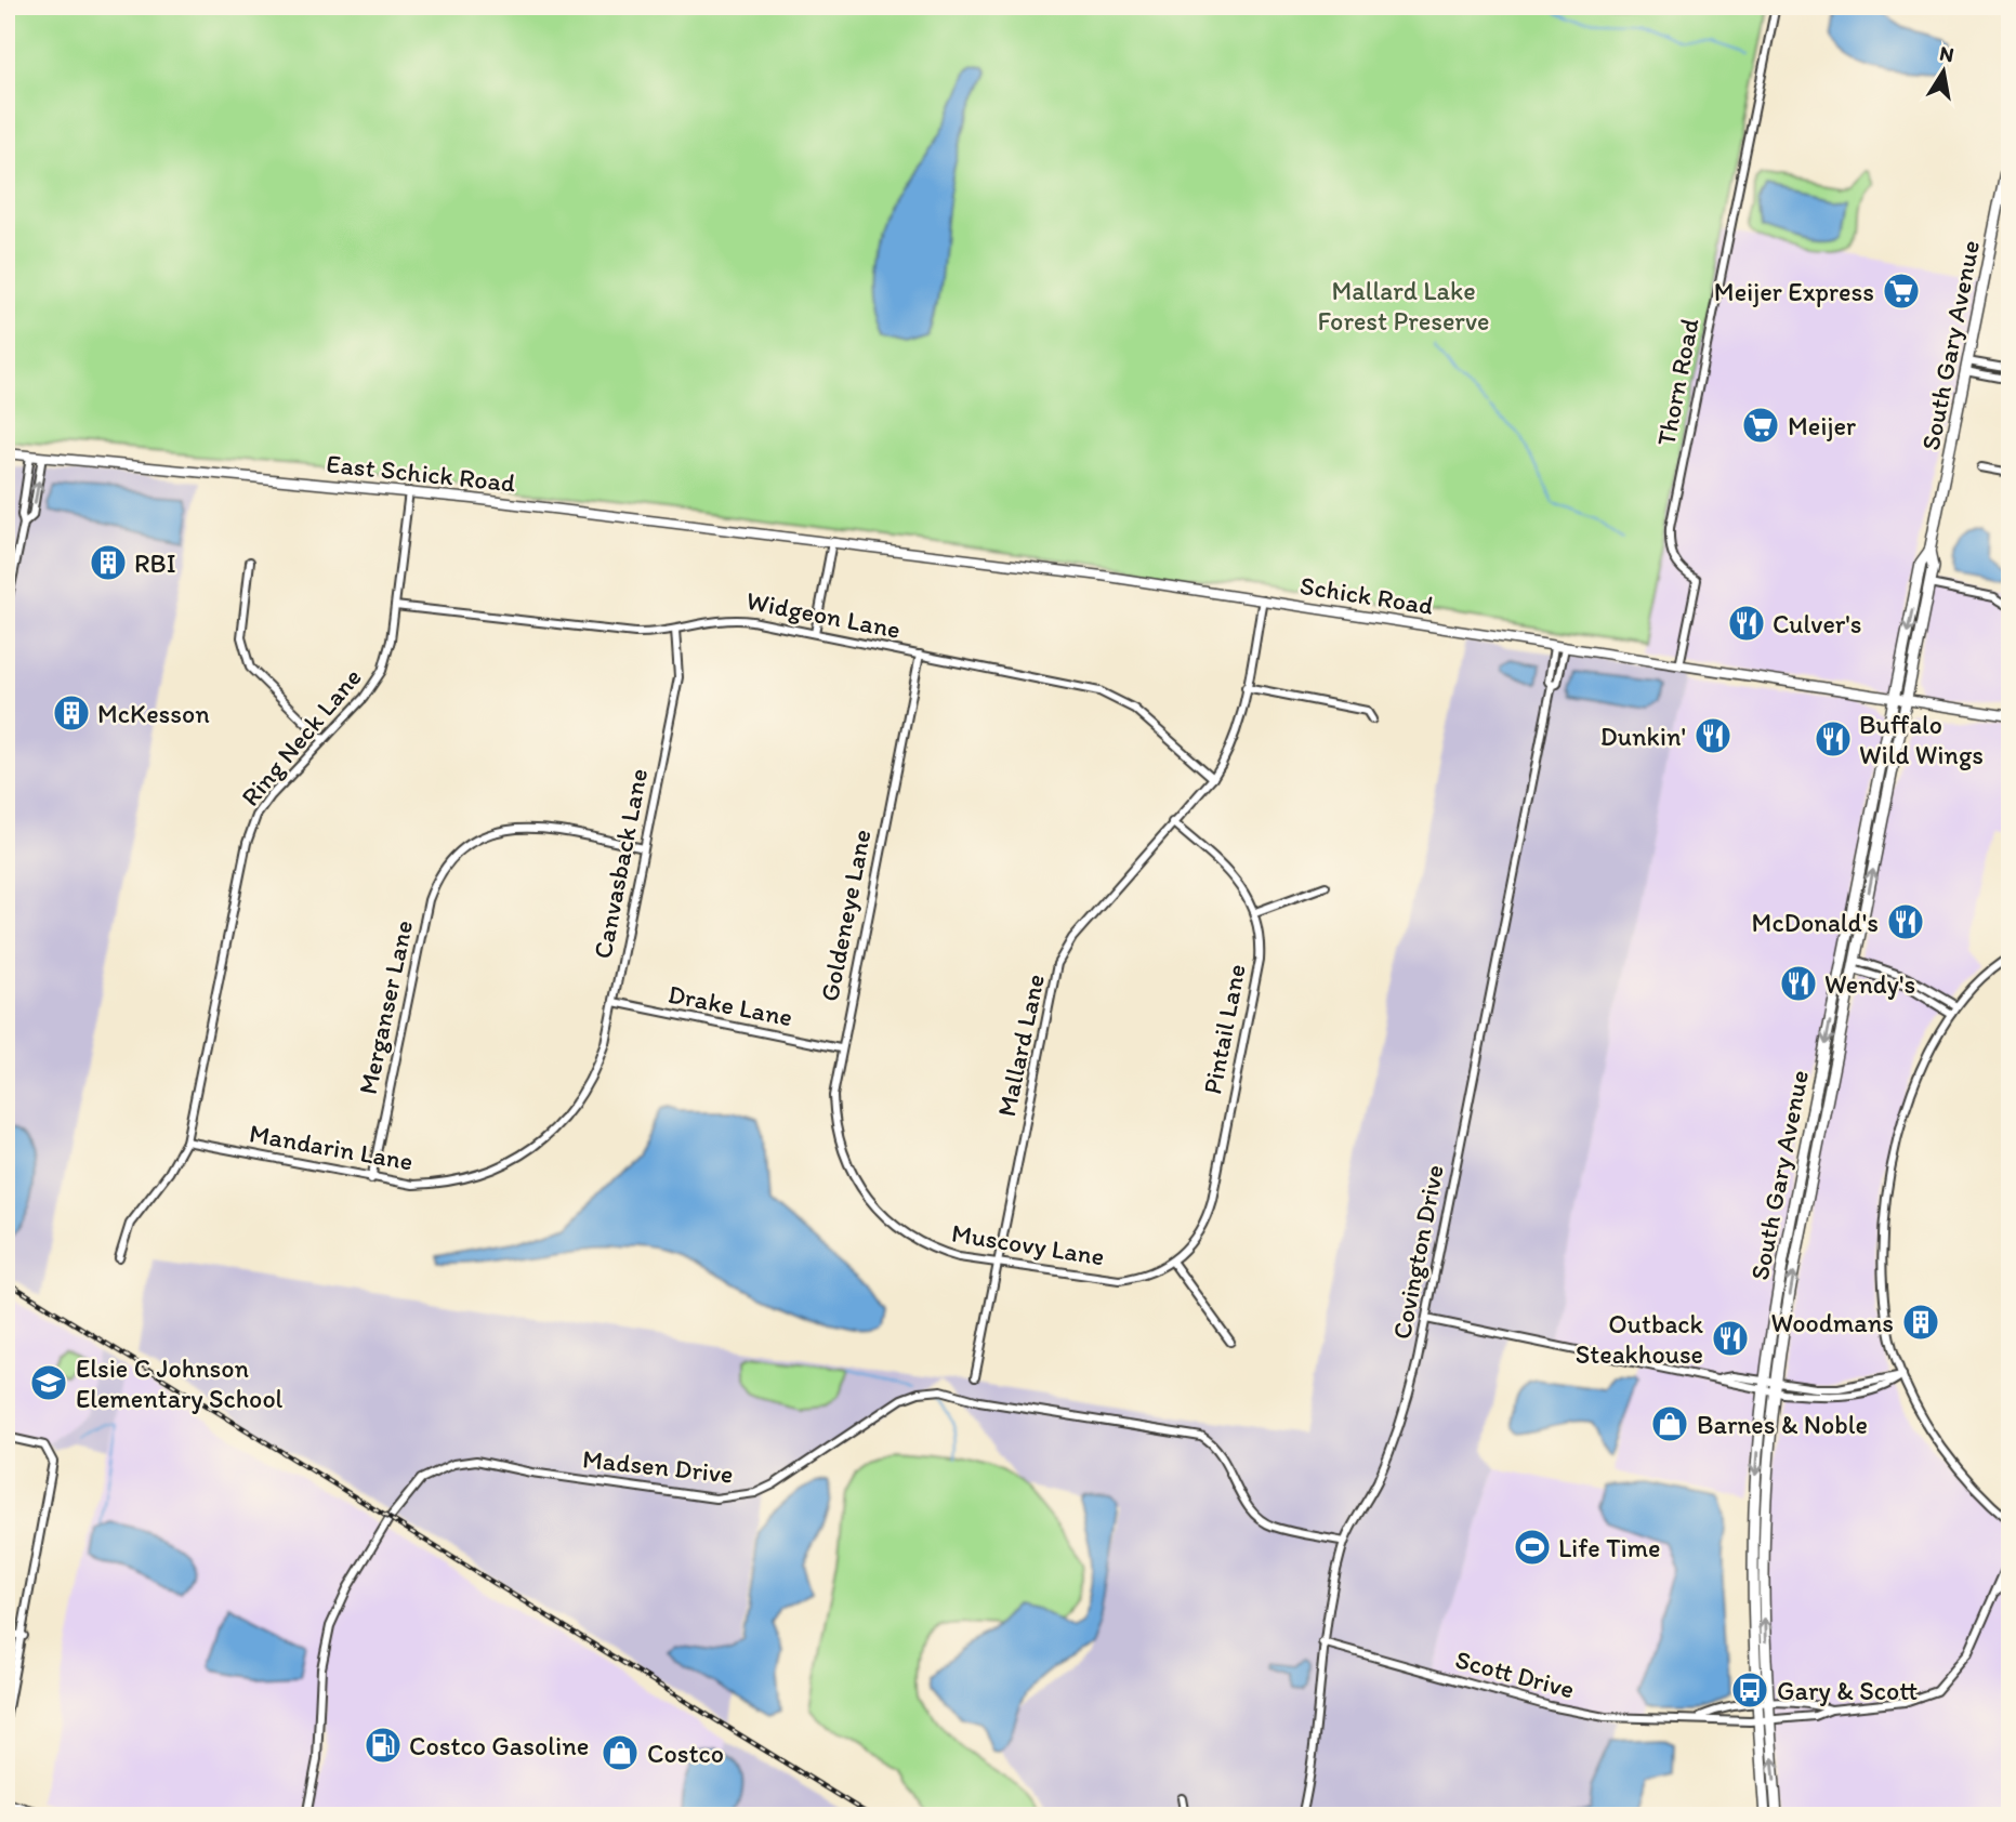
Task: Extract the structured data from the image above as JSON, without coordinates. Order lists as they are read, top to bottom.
{
  "streets": {
    "main road": ["South Gary Avenue"],
    "street": [
      "Thorn Road",
      "East Schick Road",
      "Schick Road",
      "Widgeon Lane",
      "Ring Neck Lane",
      "Canvasback Lane",
      "Goldeneye Lane",
      "Drake Lane",
      "Merganser Lane",
      "Pintail Lane",
      "Mallard Lane",
      "Mandarin Lane",
      "Muscovy Lane",
      "Covington Drive",
      "Madsen Drive",
      "Scott Drive"
    ]
  },
  "crossings": [
    ["South Gary Avenue", "Schick Road"],
    ["South Gary Avenue", "Scott Drive"],
    ["Thorn Road", "Schick Road"],
    ["East Schick Road", "Schick Road"],
    ["East Schick Road", "Ring Neck Lane"],
    ["Schick Road", "Mallard Lane"],
    ["Schick Road", "Covington Drive"],
    ["Widgeon Lane", "Ring Neck Lane"],
    ["Widgeon Lane", "Canvasback Lane"],
    ["Widgeon Lane", "Goldeneye Lane"],
    ["Widgeon Lane", "Mallard Lane"],
    ["Ring Neck Lane", "Mandarin Lane"],
    ["Canvasback Lane", "Drake Lane"],
    ["Canvasback Lane", "Merganser Lane"],
    ["Canvasback Lane", "Mandarin Lane"],
    ["Goldeneye Lane", "Drake Lane"],
    ["Goldeneye Lane", "Muscovy Lane"],
    ["Merganser Lane", "Mandarin Lane"],
    ["Pintail Lane", "Mallard Lane"],
    ["Pintail Lane", "Muscovy Lane"],
    ["Mallard Lane", "Muscovy Lane"],
    ["Covington Drive", "Madsen Drive"],
    ["Covington Drive", "Scott Drive"]
  ],
  "parks": ["Mallard Lake Forest Preserve"],
  "places": {
    "supermarket": ["Meijer Express", "Meijer"],
    "building": ["RBI", "McKesson", "Woodmans"],
    "restaurant": [
      "Culver's",
      "Dunkin'",
      "Buffalo Wild Wings",
      "McDonald's",
      "Wendy's",
      "Outback Steakhouse"
    ],
    "school or university": ["Elsie C Johnson Elementary School"],
    "shop": ["Barnes & Noble", "Costco"],
    "sports": ["Life Time"],
    "bus stop": ["Gary & Scott"],
    "fuel station": ["Costco Gasoline"]
  },
  "north": "top"
}
